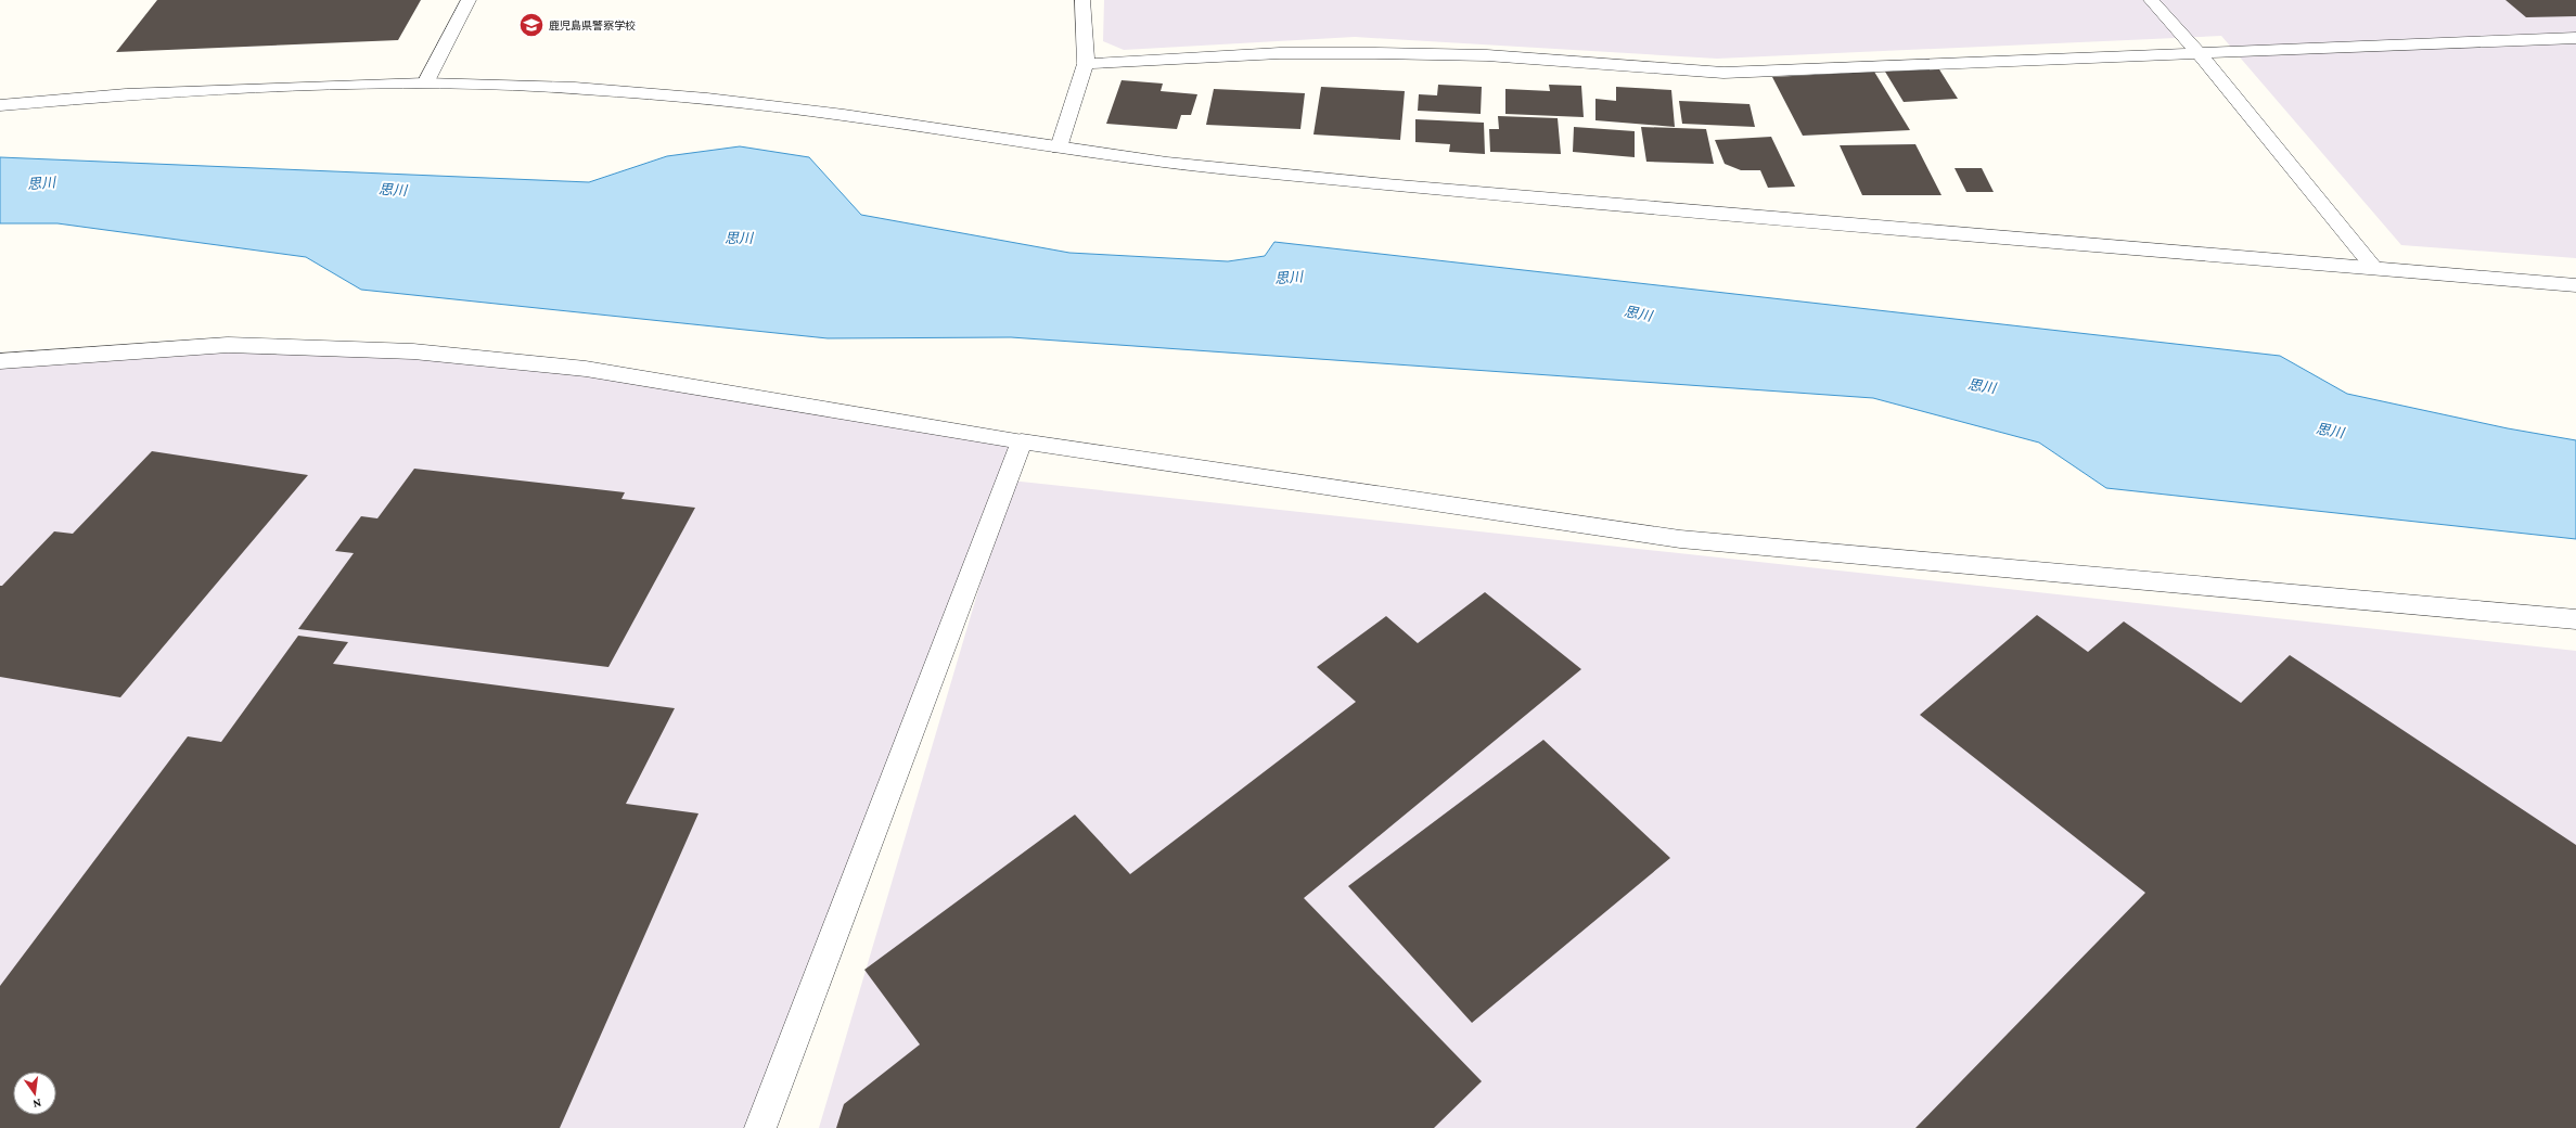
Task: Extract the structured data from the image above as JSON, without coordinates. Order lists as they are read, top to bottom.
{
  "water": ["思川"],
  "places": {
    "school or university": ["鹿児島県警察学校"]
  },
  "north": "bottom"
}
